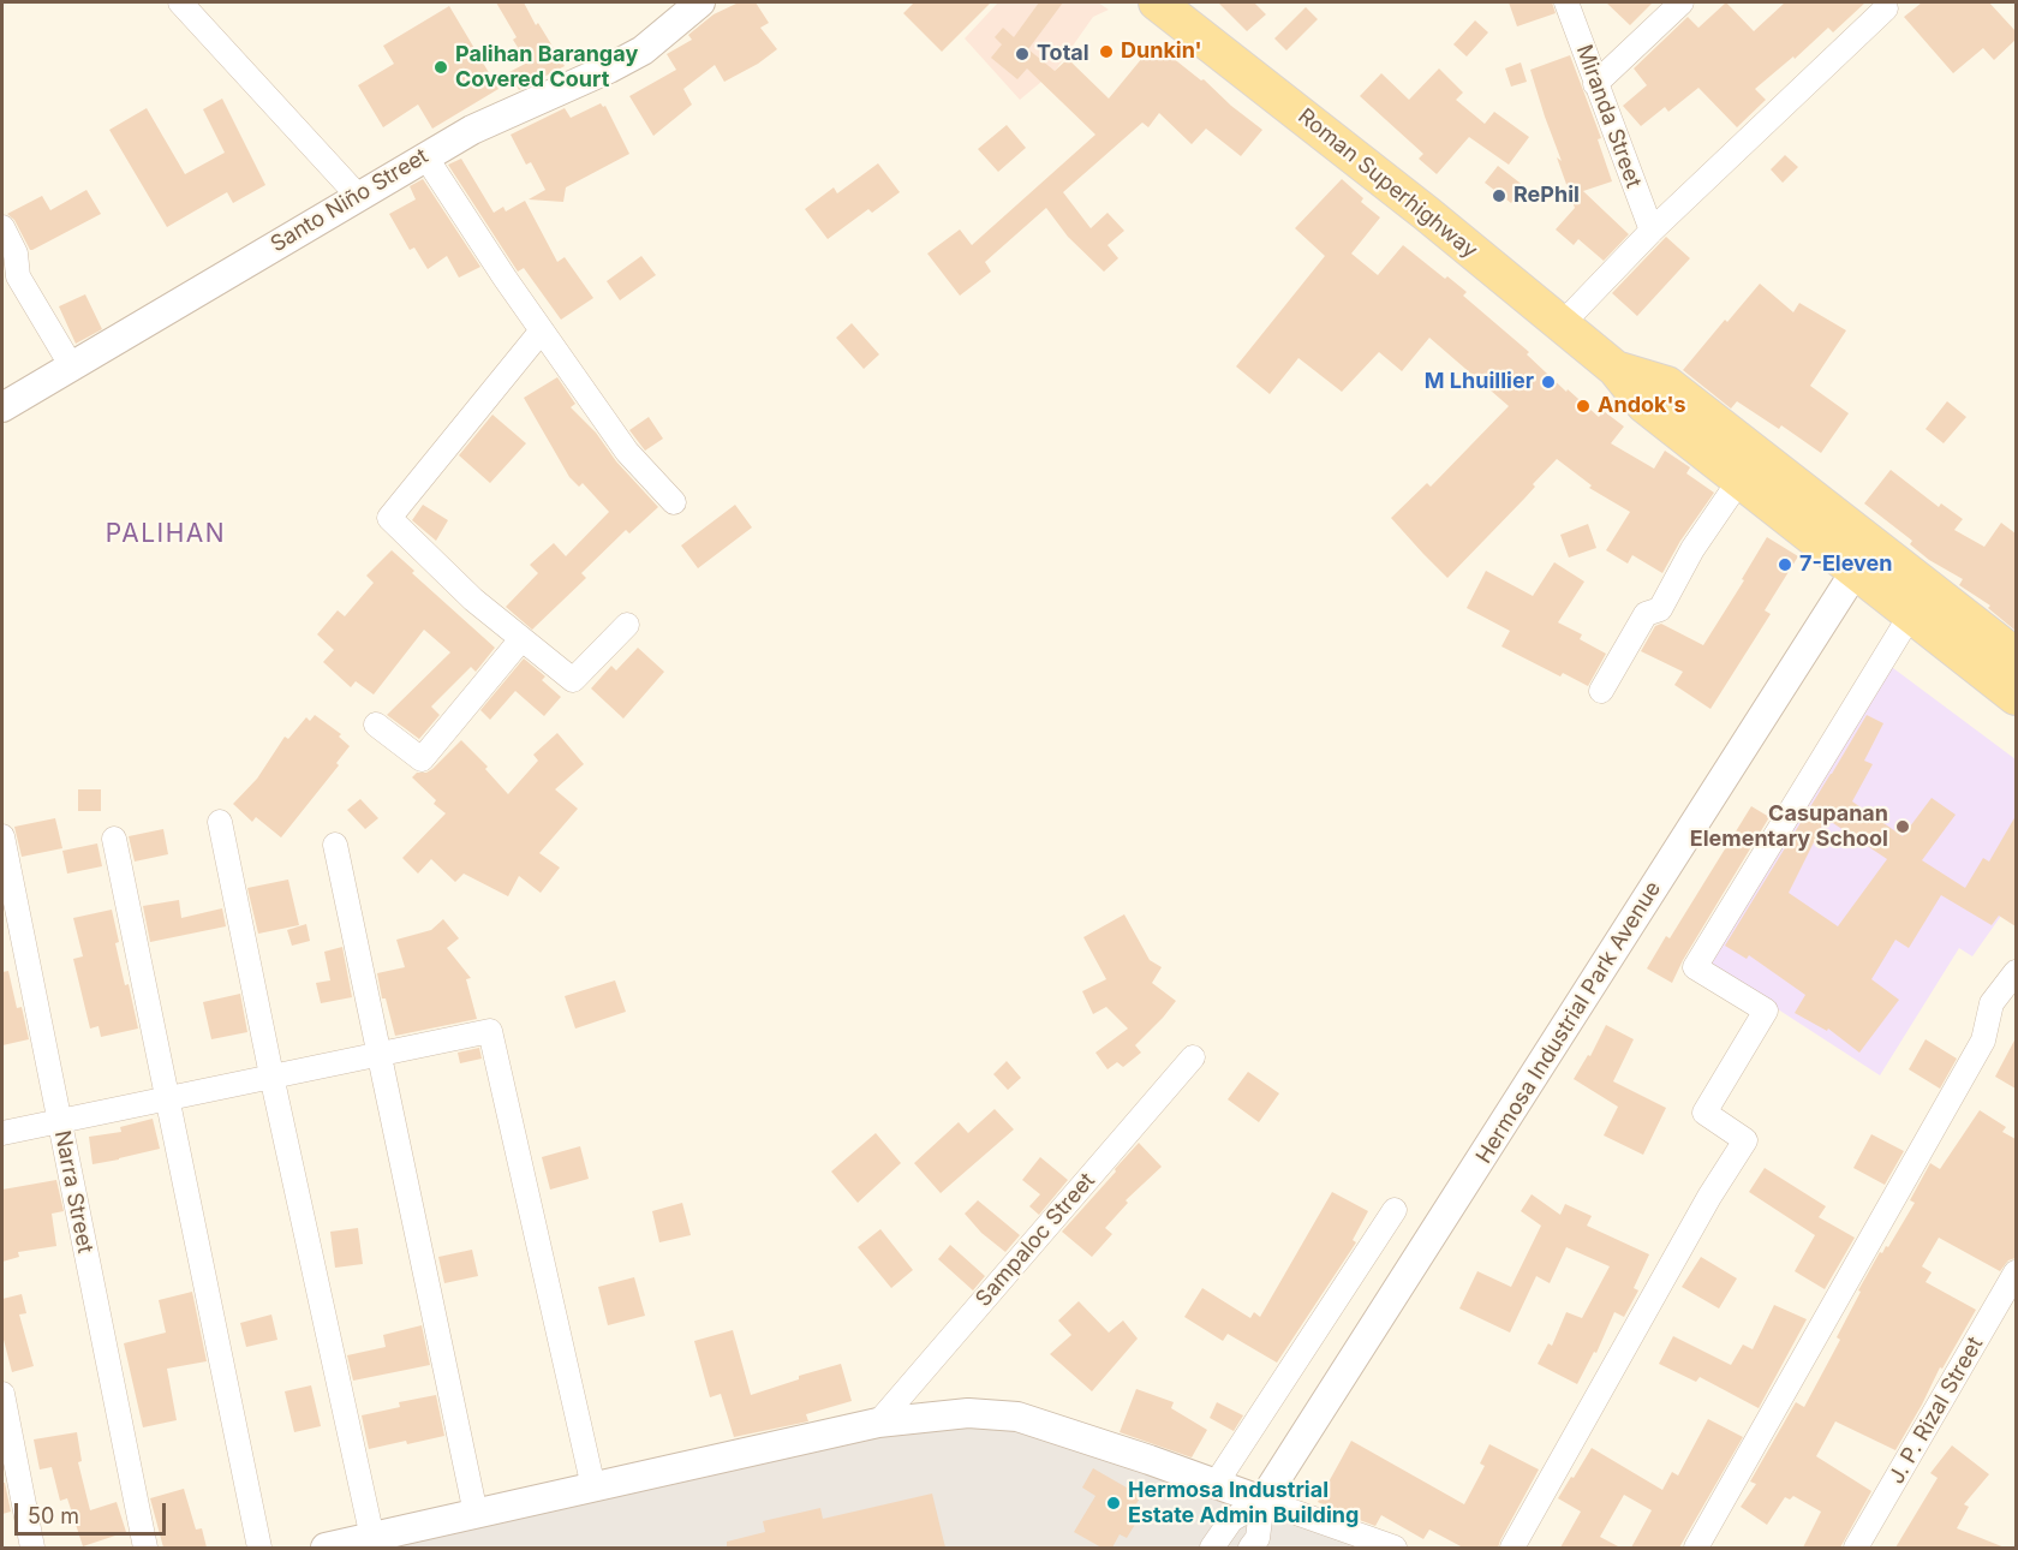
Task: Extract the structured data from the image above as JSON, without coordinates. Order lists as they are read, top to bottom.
{
  "streets": {
    "main road": ["Roman Superhighway"],
    "street": [
      "Miranda Street",
      "Santo Niño Street",
      "Hermosa Industrial Park Avenue",
      "Narra Street",
      "Sampaloc Street",
      "J. P. Rizal Street"
    ]
  },
  "crossings": [
    ["Roman Superhighway", "Hermosa Industrial Park Avenue"]
  ],
  "districts": ["PALIHAN"],
  "places": [
    "Dunkin'",
    "Total",
    "Palihan Barangay Covered Court",
    "RePhil",
    "M Lhuillier",
    "Andok's",
    "7-Eleven",
    "Casupanan Elementary School",
    "Hermosa Industrial Estate Admin Building"
  ],
  "scale_bar": "50 m"
}
